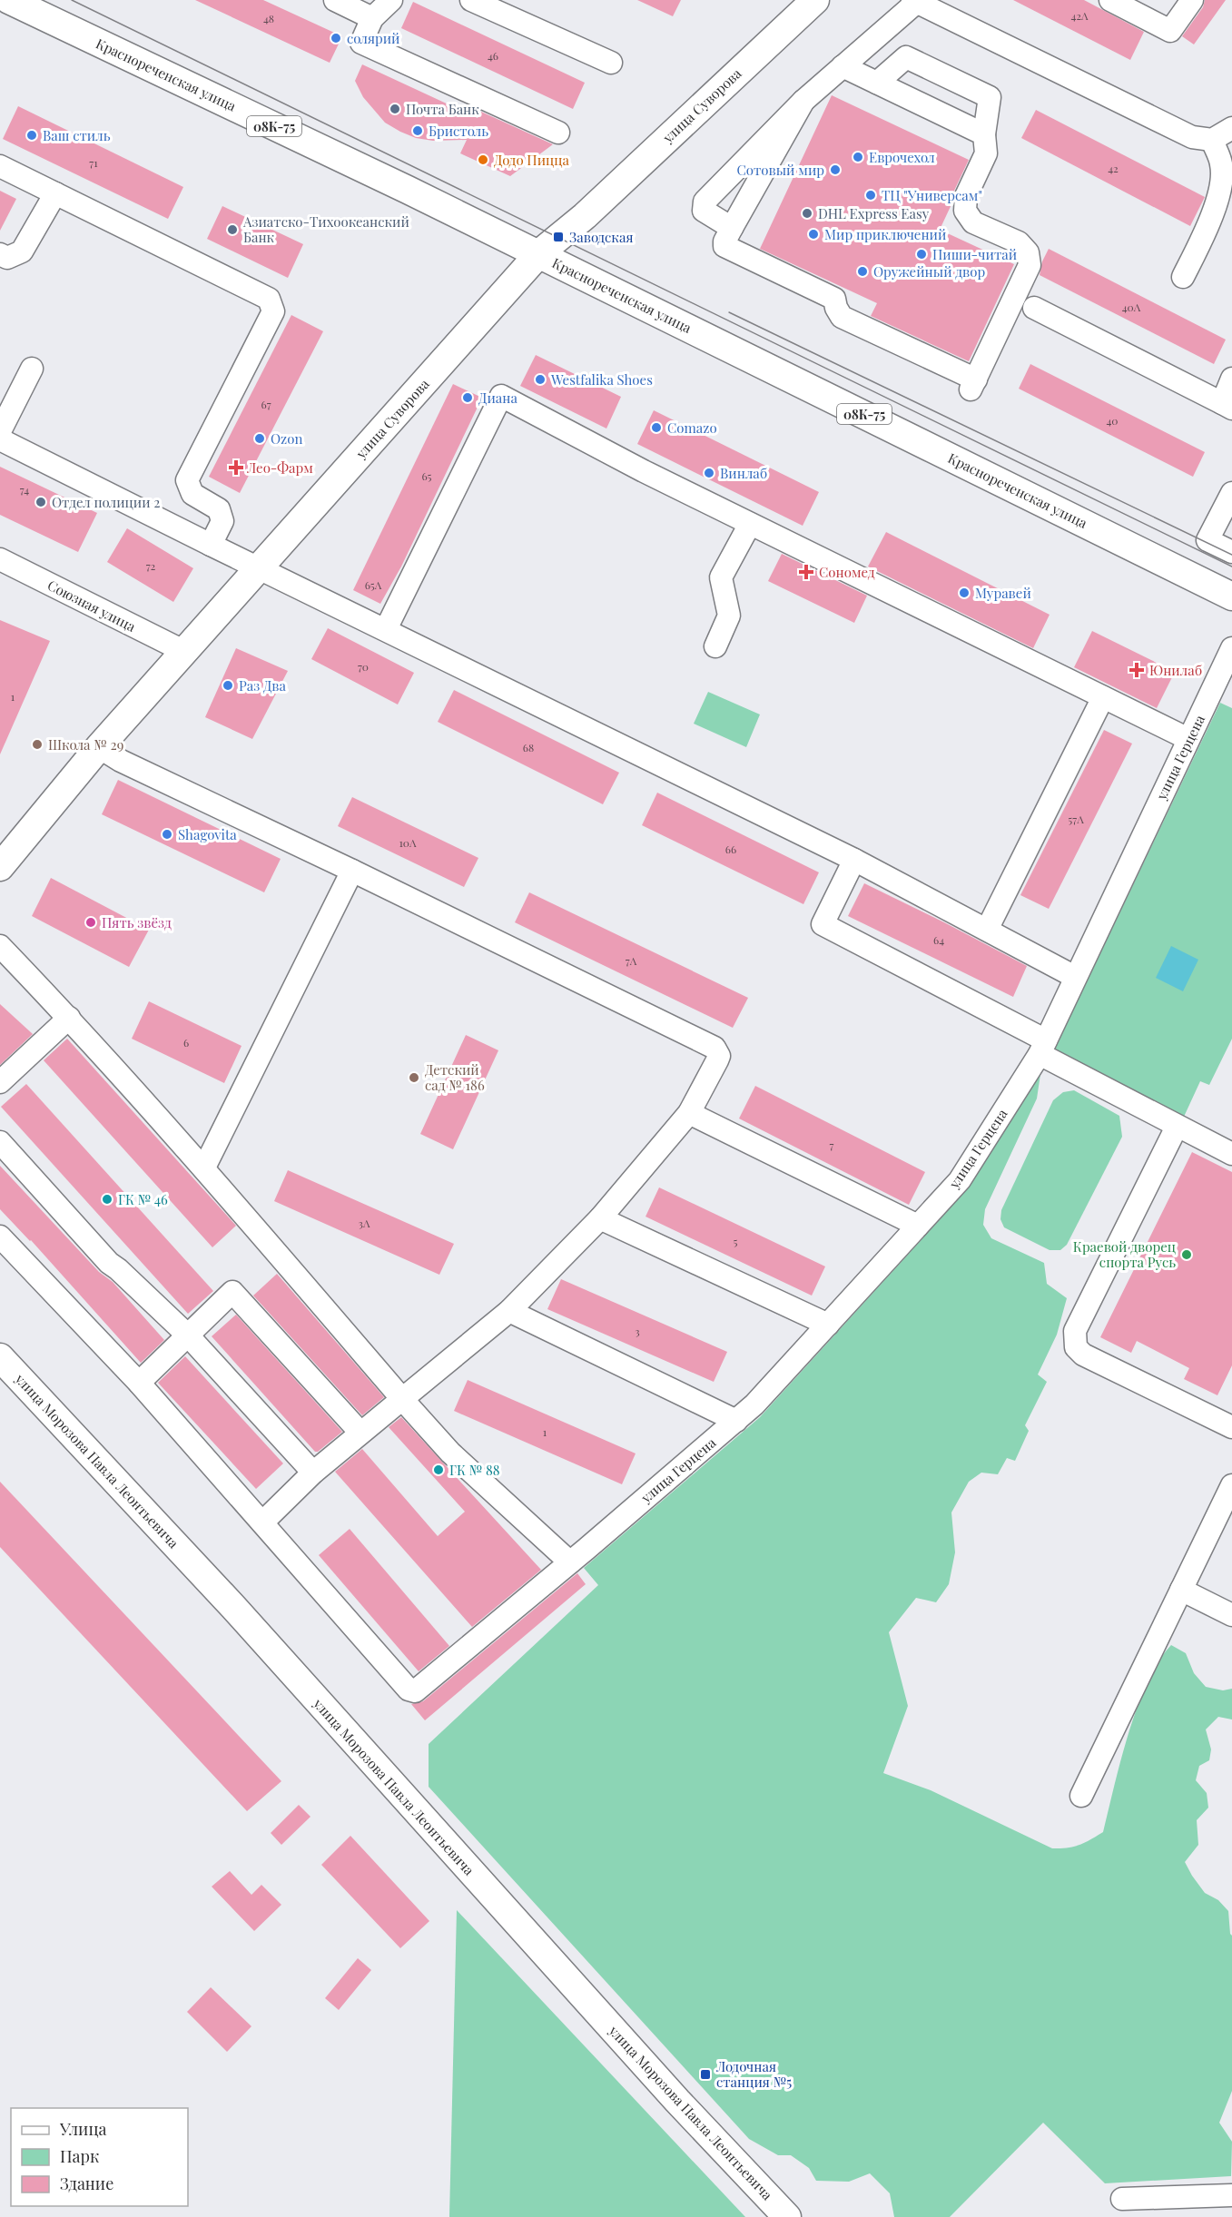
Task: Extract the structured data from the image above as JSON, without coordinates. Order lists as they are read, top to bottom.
{
  "streets": {
    "main road": [
      "Краснореченская улица",
      "улица Суворова",
      "08К-75",
      "улица Морозова Павла Леонтьевича"
    ],
    "street": ["Союзная улица", "улица Герцена"]
  },
  "crossings": [
    ["Краснореченская улица", "улица Суворова"],
    ["улица Суворова", "Союзная улица"]
  ],
  "places": {
    "other": [
      "солярий",
      "Почта Банк",
      "Бристоль",
      "Ваш стиль",
      "Еврочехол",
      "Додо Пицца",
      "Сотовый мир",
      "ТЦ \"Универсам\"",
      "DHL Express Easy",
      "Азиатско-Тихоокеанский Банк",
      "Мир приключений",
      "Пиши-читай",
      "Оружейный двор",
      "Westfalika Shoes",
      "Диана",
      "Comazo",
      "Ozon",
      "Винлаб",
      "Отдел полиции 2",
      "Муравей",
      "Раз Два",
      "Школа № 29",
      "Shagovita",
      "Пять звёзд",
      "Детский сад № 186",
      "ГК № 46",
      "Краевой дворец спорта Русь",
      "ГК № 88"
    ],
    "transit": ["Заводская", "Лодочная станция №5"],
    "health": ["Лео-Фарм", "Сономед", "Юнилаб"]
  },
  "house_numbers": [
    "42А",
    "48",
    "46",
    "71",
    "42",
    "40А",
    "67",
    "40",
    "65",
    "74",
    "72",
    "65А",
    "70",
    "1",
    "68",
    "57А",
    "10А",
    "66",
    "64",
    "7А",
    "6",
    "7",
    "3А",
    "5",
    "3",
    "1"
  ],
  "legend": ["Улица", "Парк", "Здание"]
}
